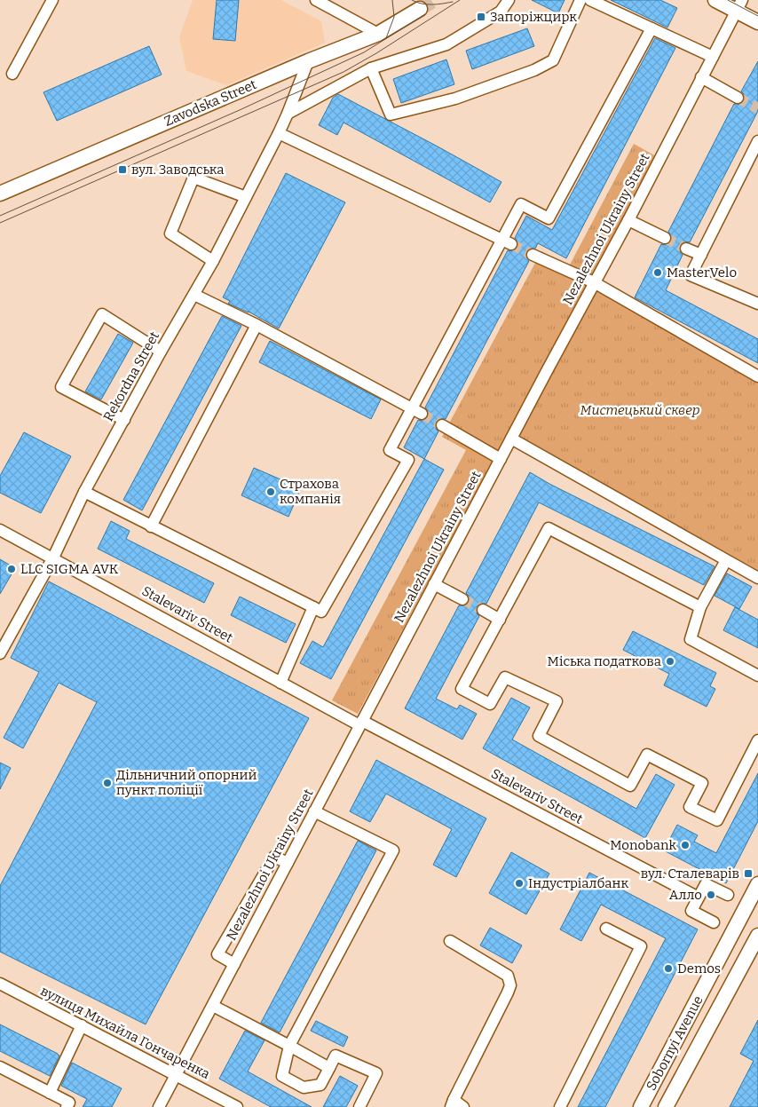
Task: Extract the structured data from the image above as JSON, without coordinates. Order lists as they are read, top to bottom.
{
  "streets": {
    "main road": ["Zavodska Street", "Sobornyi Avenue"],
    "street": [
      "Nezalezhnoi Ukrainy Street",
      "Rekordna Street",
      "Stalevariv Street",
      "вулиця Михайла Гончаренка"
    ]
  },
  "crossings": [
    ["Zavodska Street", "Rekordna Street"],
    ["Nezalezhnoi Ukrainy Street", "Stalevariv Street"],
    ["Nezalezhnoi Ukrainy Street", "вулиця Михайла Гончаренка"],
    ["Rekordna Street", "Stalevariv Street"]
  ],
  "parks": ["Мистецький сквер"],
  "places": {
    "transit": ["Запоріжцирк", "вул. Заводська", "вул. Сталеварів"],
    "other": [
      "MasterVelo",
      "Страхова компанія",
      "LLC SIGMA AVK",
      "Міська податкова",
      "Дільничний опорний пункт поліції",
      "Monobank",
      "Індустріалбанк",
      "Алло",
      "Demos"
    ]
  }
}
